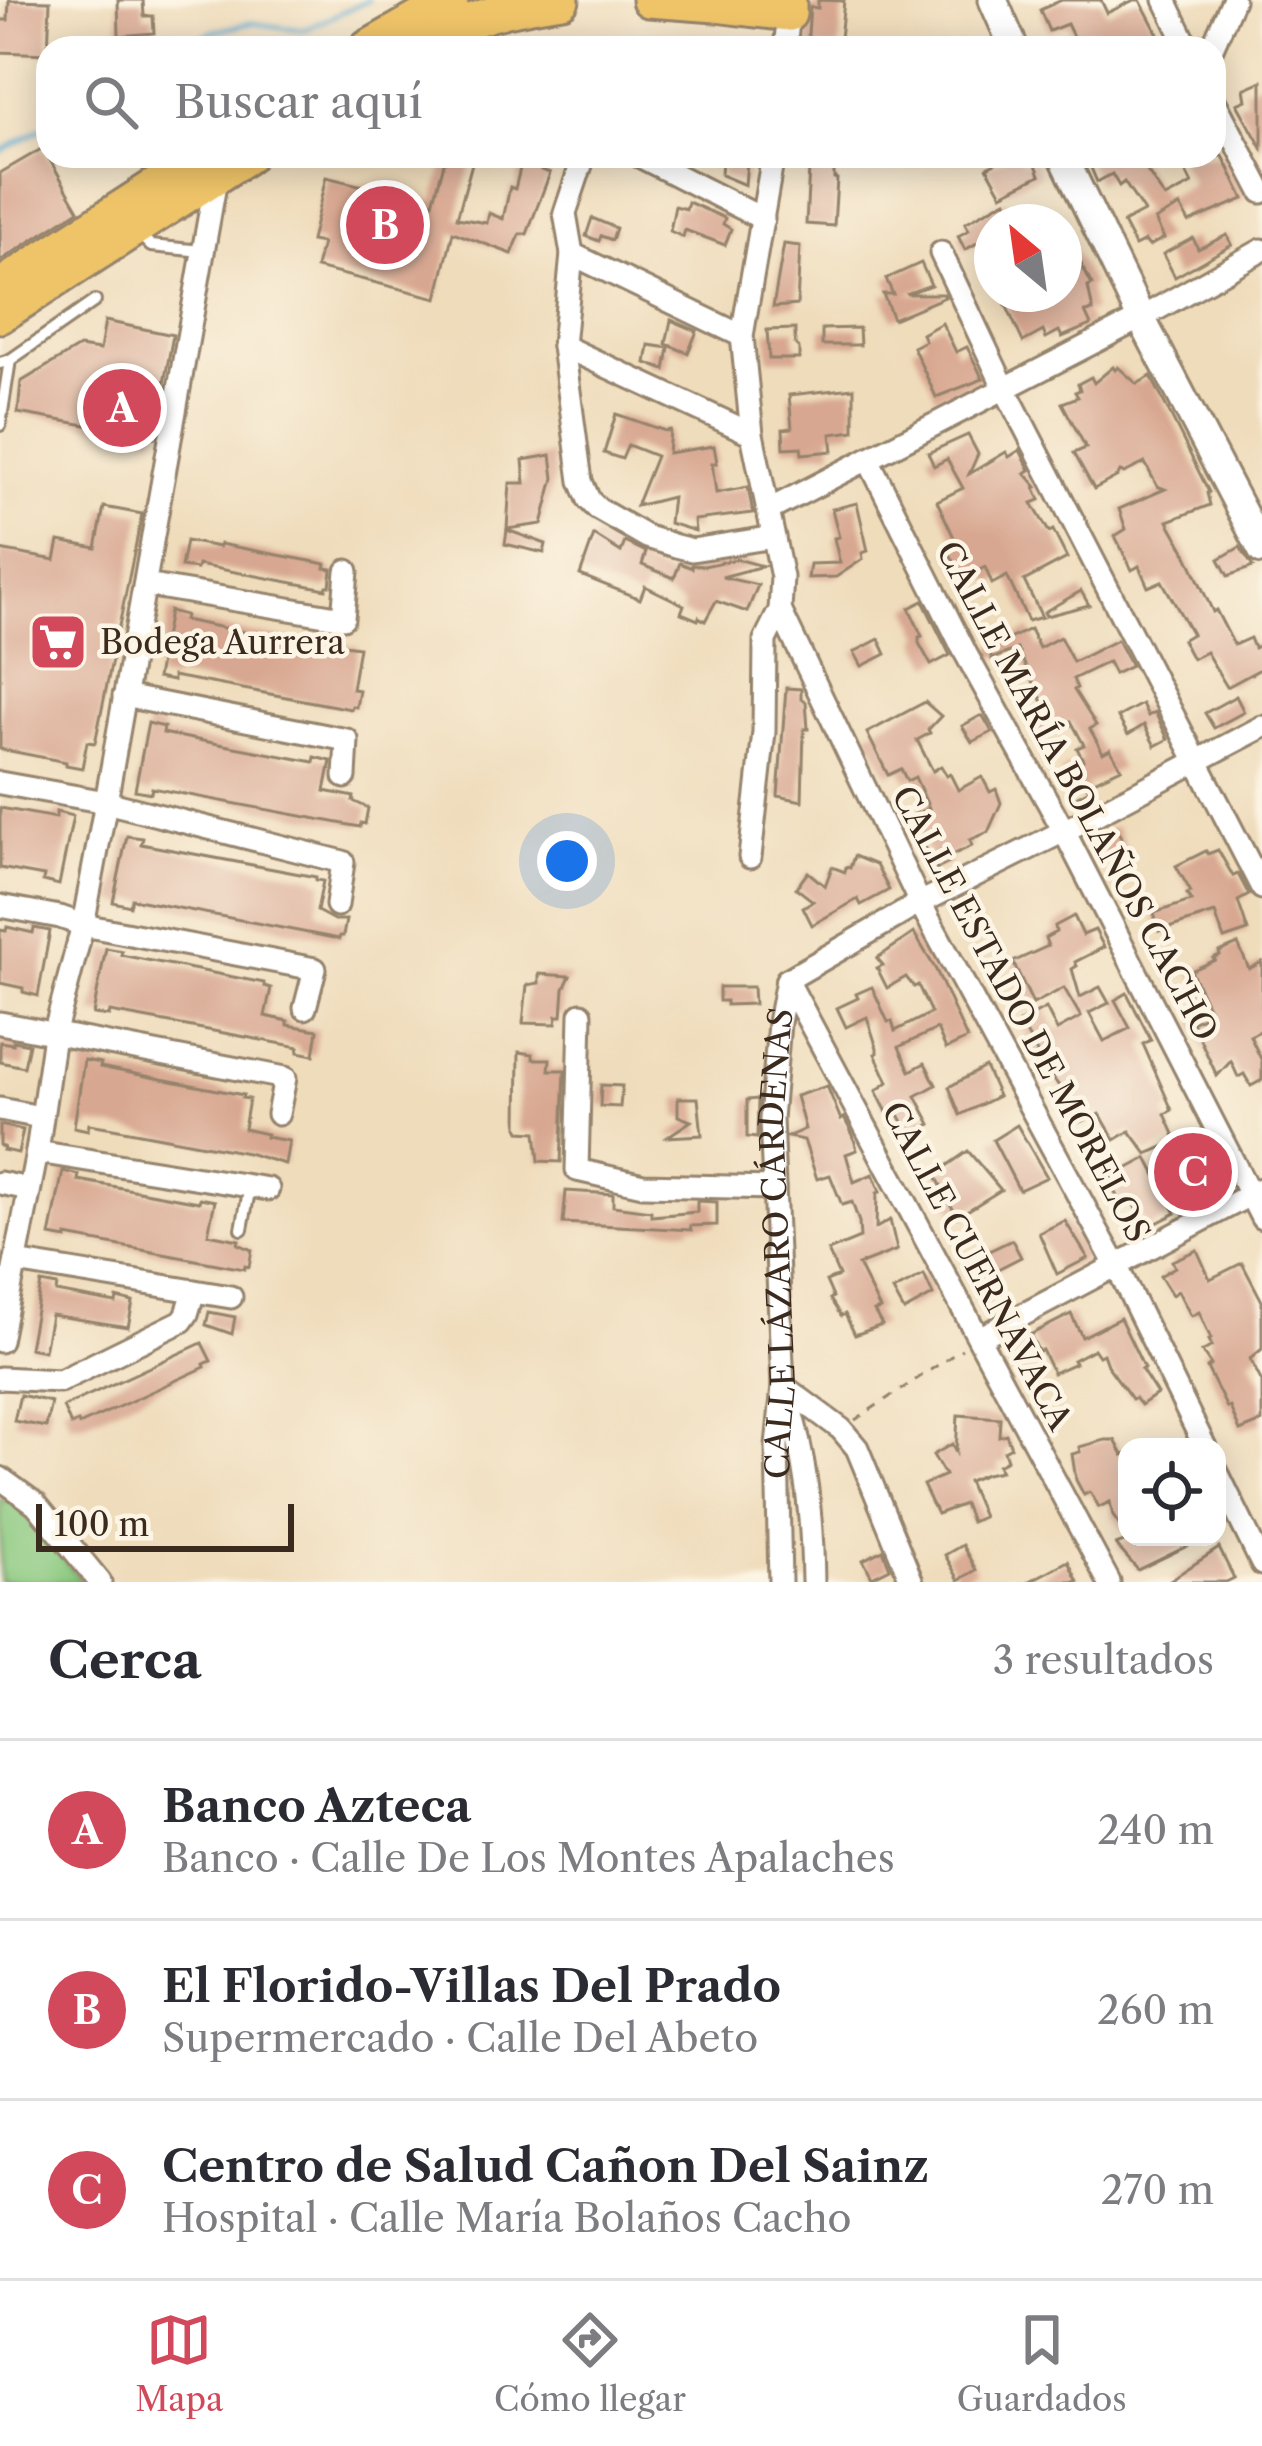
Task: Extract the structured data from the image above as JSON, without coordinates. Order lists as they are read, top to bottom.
{
  "streets": {
    "street": [
      "CALLE MARÍA BOLAÑOS CACHO",
      "CALLE ESTADO DE MORELOS",
      "CALLE LÁZARO CÁRDENAS",
      "CALLE CUERNAVACA"
    ]
  },
  "crossings": [
    ["CALLE LÁZARO CÁRDENAS", "CALLE CUERNAVACA"]
  ],
  "places": {
    "supermarket": ["Bodega Aurrera"]
  },
  "scale_bar": "100 m",
  "north": "top left",
  "page": {
    "search": "Buscar aquí",
    "pins": ["B", "A", "C"],
    "scale": "100 m",
    "heading": ["Cerca", "3 resultados"],
    "list": [
      {
        "mark": "A",
        "name": "Banco Azteca",
        "note": "Banco · Calle De Los Montes Apalaches",
        "value": "240 m"
      },
      {
        "mark": "B",
        "name": "El Florido-Villas Del Prado",
        "note": "Supermercado · Calle Del Abeto",
        "value": "260 m"
      },
      {
        "mark": "C",
        "name": "Centro de Salud Cañon Del Sainz",
        "note": "Hospital · Calle María Bolaños Cacho",
        "value": "270 m"
      }
    ],
    "nav": ["Mapa", "Cómo llegar", "Guardados"]
  }
}
